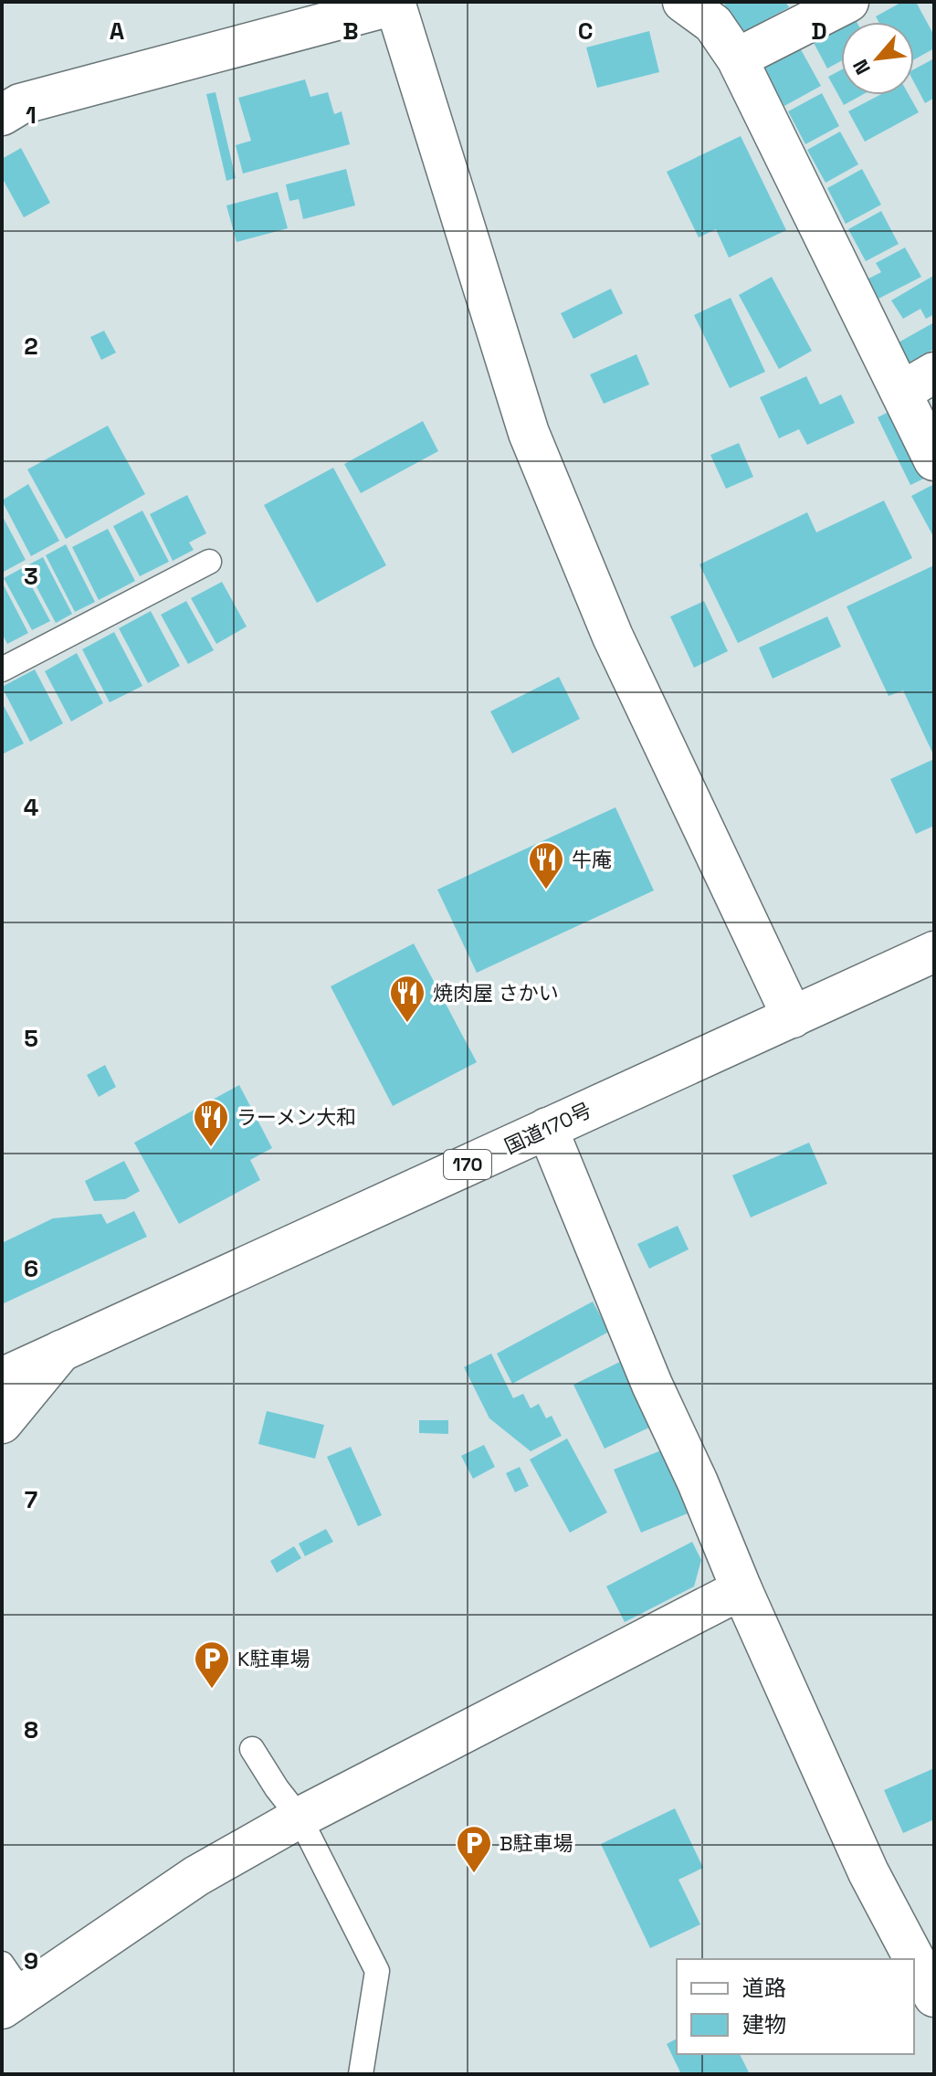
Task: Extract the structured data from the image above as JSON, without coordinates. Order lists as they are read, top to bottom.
{
  "streets": {
    "main road": ["国道170号", "170"]
  },
  "places": {
    "restaurant": ["牛庵", "焼肉屋 さかい", "ラーメン大和"],
    "parking": ["K駐車場", "B駐車場"]
  },
  "legend": ["道路", "建物"],
  "north": "bottom left",
  "grid": {
    "columns": [
      "A",
      "B",
      "C",
      "D"
    ],
    "rows": [
      "1",
      "2",
      "3",
      "4",
      "5",
      "6",
      "7",
      "8",
      "9"
    ]
  }
}
